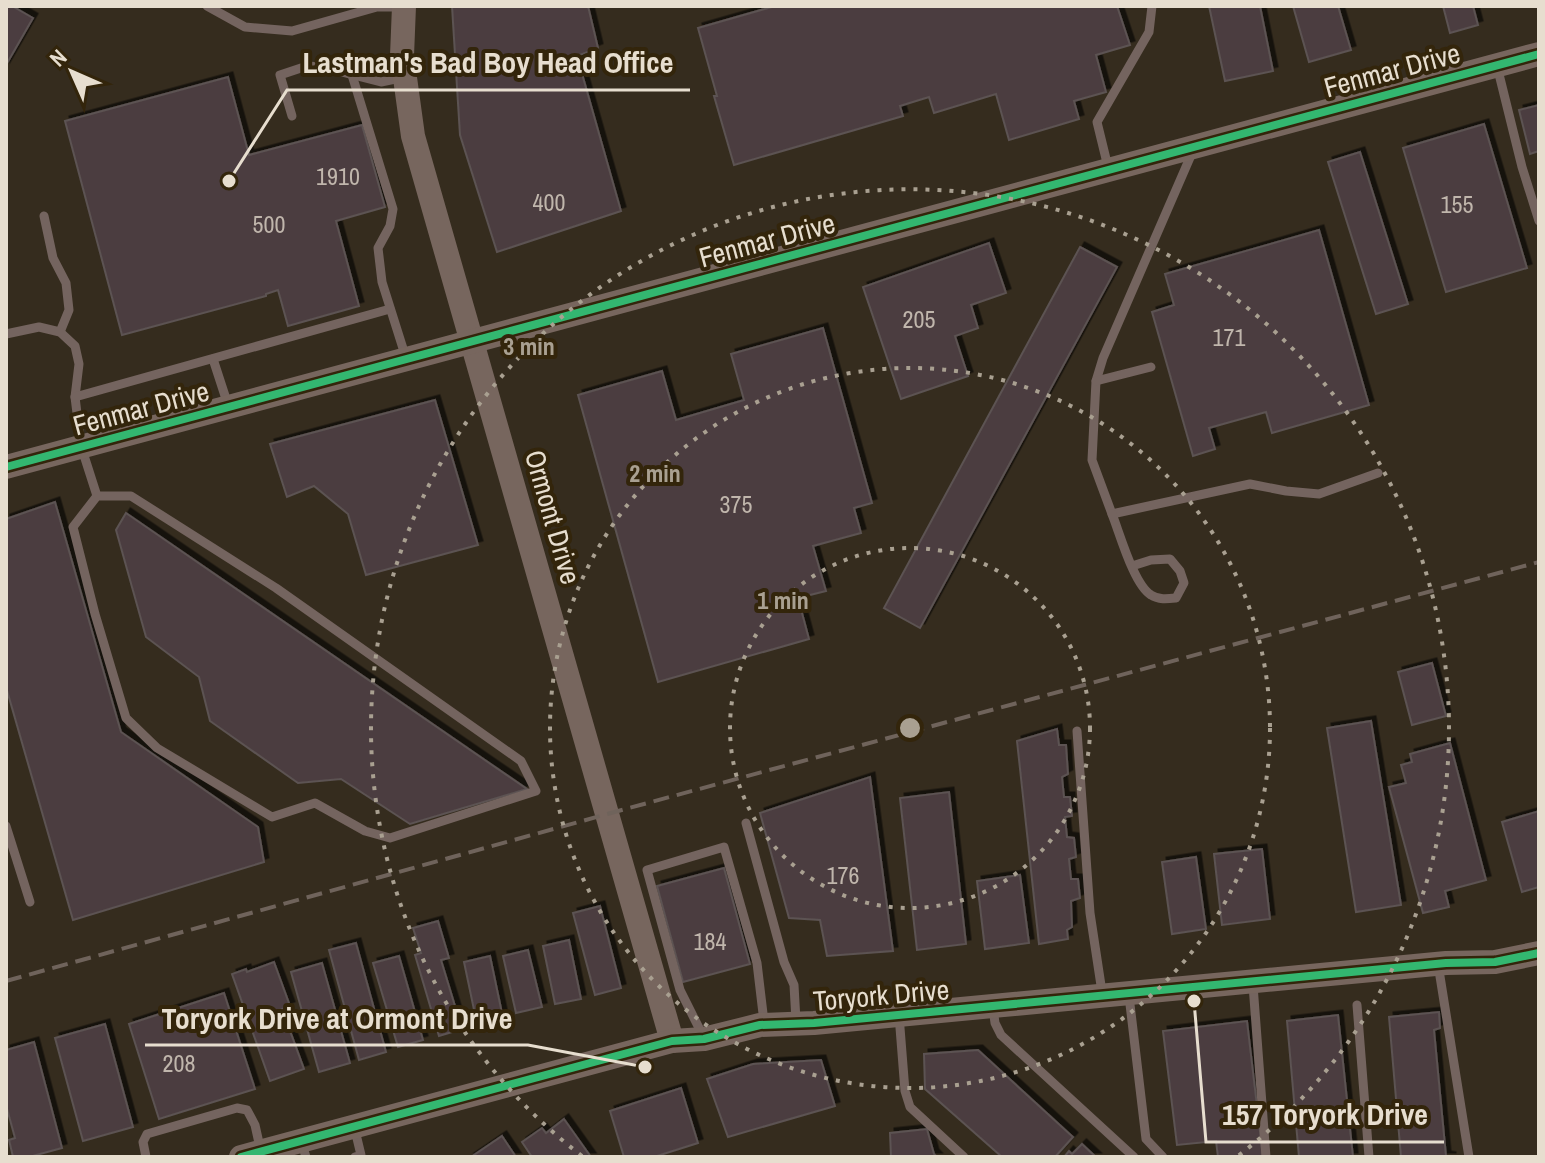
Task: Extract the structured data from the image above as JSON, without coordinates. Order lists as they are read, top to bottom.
{
  "streets": {
    "street": ["Fenmar Drive", "Ormont Drive", "Toryork Drive"]
  },
  "crossings": [
    ["Fenmar Drive", "Ormont Drive"],
    ["Ormont Drive", "Toryork Drive"]
  ],
  "places": ["Lastman's Bad Boy Head Office", "157 Toryork Drive", "Toryork Drive at Ormont Drive"],
  "house_numbers": [
    "1910",
    "400",
    "155",
    "500",
    "205",
    "171",
    "375",
    "176",
    "184",
    "208"
  ],
  "north": "top left",
  "rings": ["3 min", "2 min", "1 min"]
}
